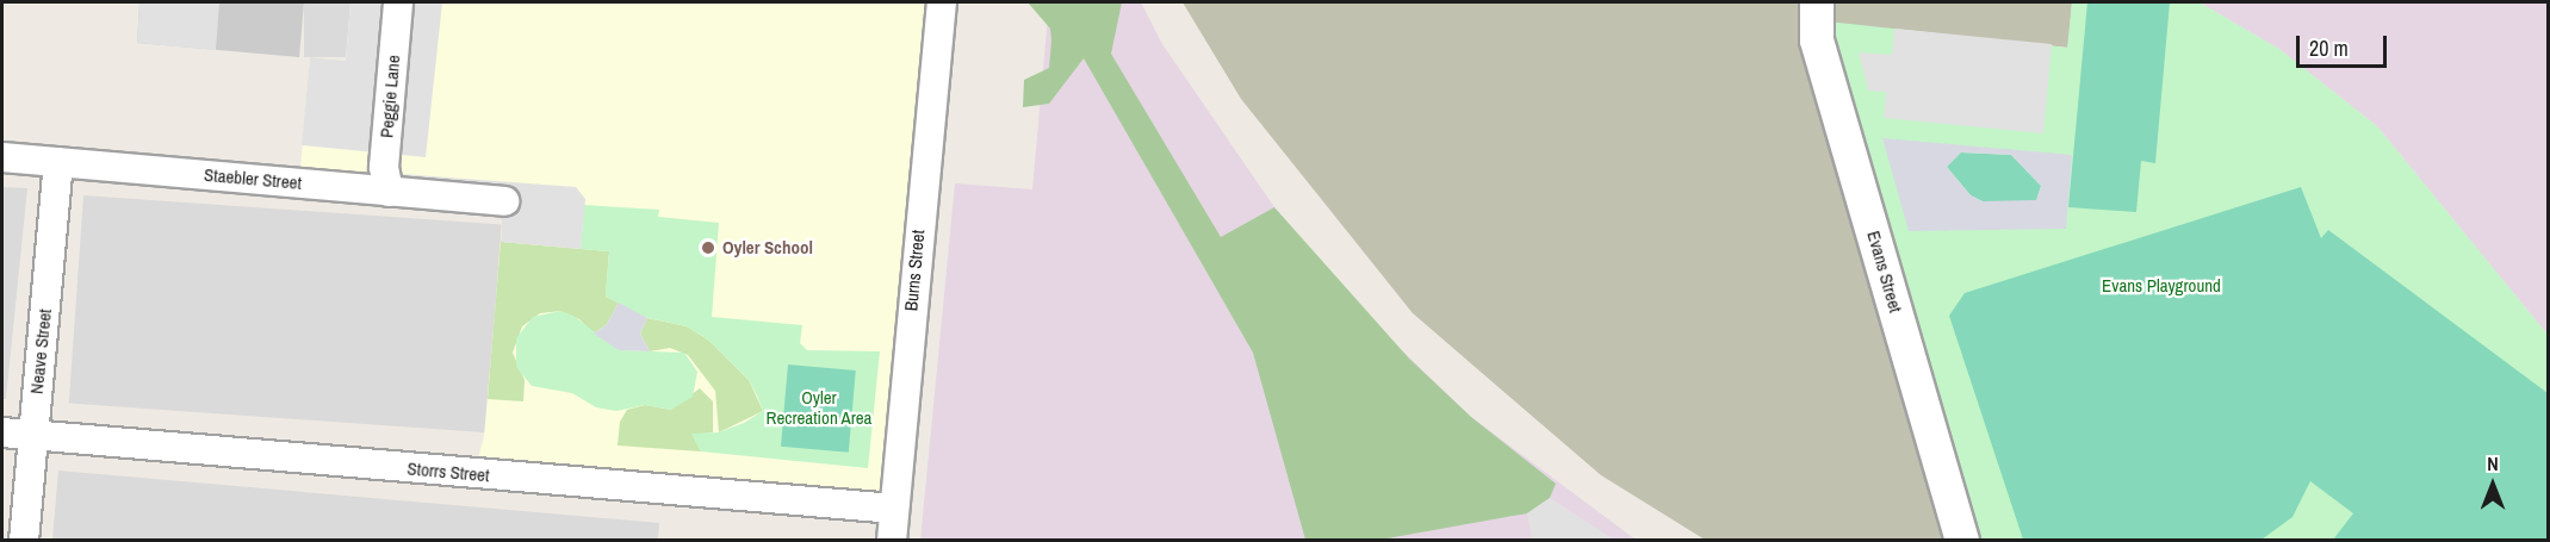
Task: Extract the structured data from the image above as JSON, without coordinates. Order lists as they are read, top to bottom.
{
  "streets": {
    "street": [
      "Peggie Lane",
      "Staebler Street",
      "Burns Street",
      "Evans Street",
      "Neave Street",
      "Storrs Street"
    ]
  },
  "crossings": [
    ["Peggie Lane", "Staebler Street"],
    ["Staebler Street", "Neave Street"],
    ["Burns Street", "Storrs Street"],
    ["Neave Street", "Storrs Street"]
  ],
  "parks": ["Evans Playground", "Oyler Recreation Area"],
  "places": ["Oyler School"],
  "scale_bar": "20 m",
  "north": "top"
}
